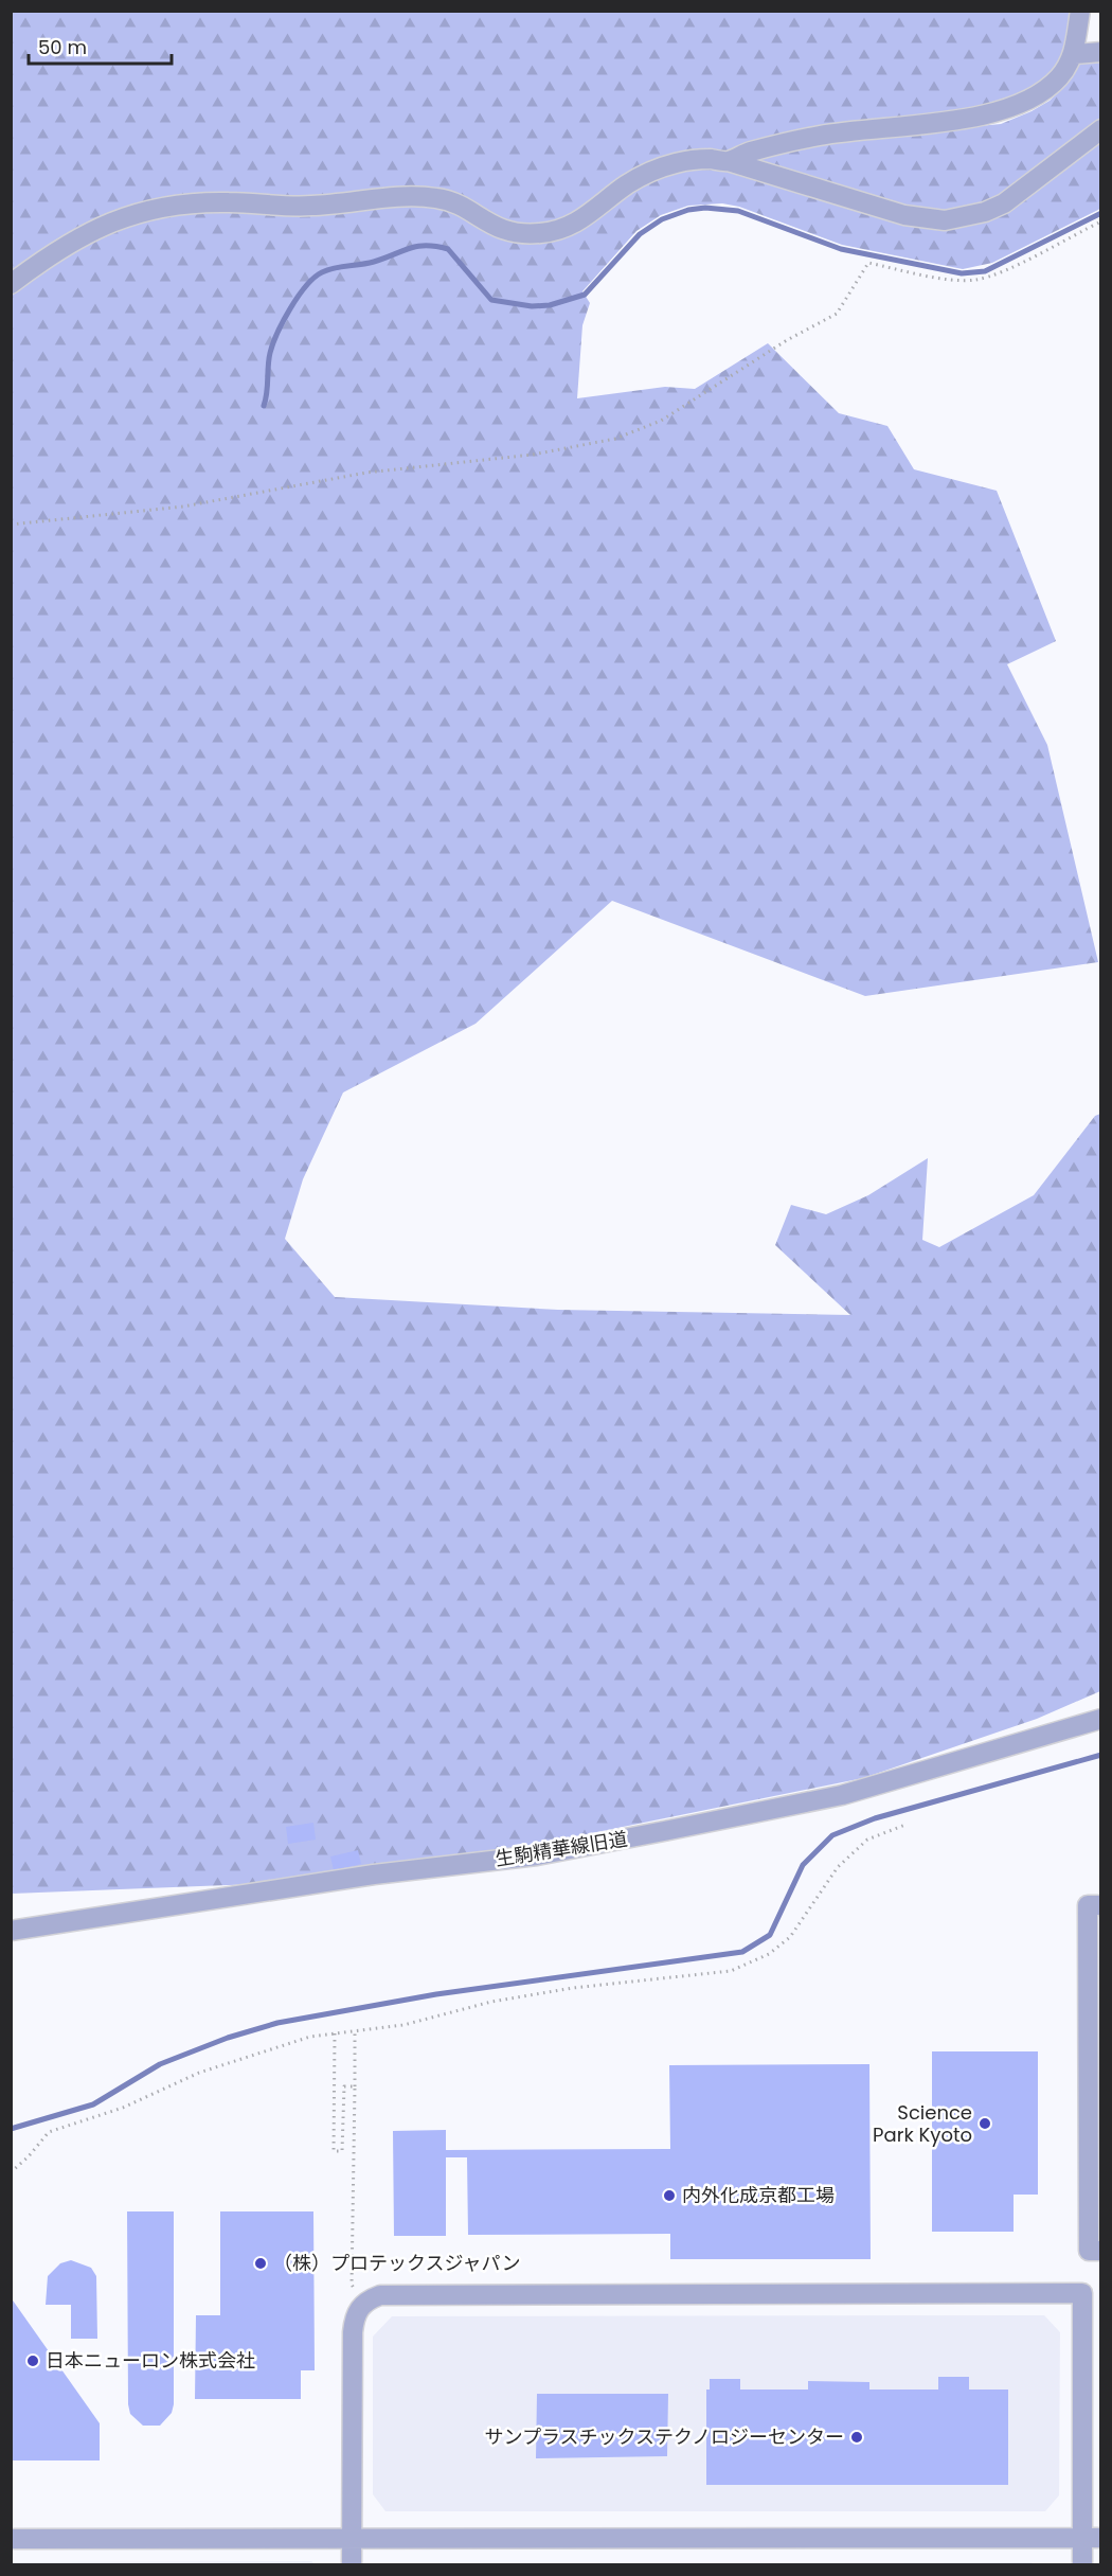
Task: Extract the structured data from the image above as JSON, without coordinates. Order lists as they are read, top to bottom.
{
  "streets": {
    "street": ["生駒精華線旧道"]
  },
  "places": [
    "Science Park Kyoto",
    "内外化成京都工場",
    "（株）プロテックスジャパン",
    "日本ニューロン株式会社",
    "サンプラスチックステクノロジーセンター"
  ],
  "scale_bar": "50 m"
}
